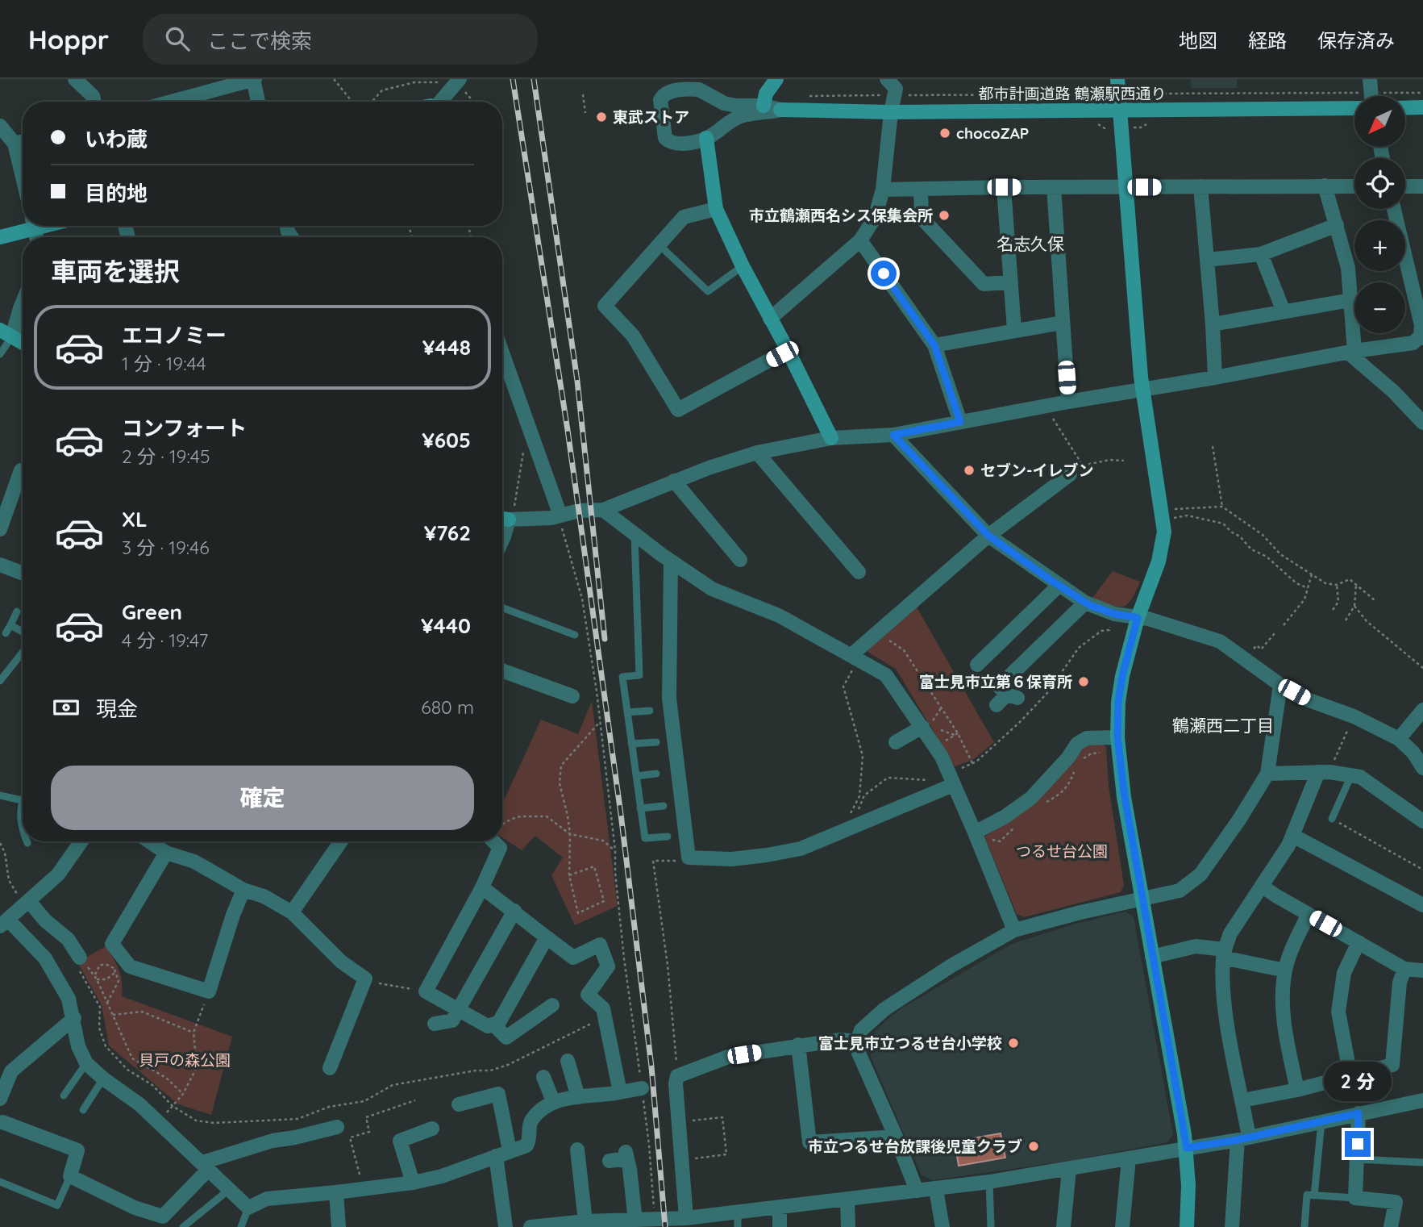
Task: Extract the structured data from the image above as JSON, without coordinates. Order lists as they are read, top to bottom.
{
  "streets": {
    "street": ["都市計画道路 鶴瀬駅西通り"]
  },
  "districts": ["名志久保", "鶴瀬西二丁目"],
  "parks": ["つるせ台公園", "貝戸の森公園"],
  "places": [
    "東武ストア",
    "chocoZAP",
    "市立鶴瀬西名シス保集会所",
    "セブン-イレブン",
    "富士見市立第６保育所",
    "富士見市立つるせ台小学校",
    "市立つるせ台放課後児童クラブ"
  ],
  "north": "bottom left",
  "page": {
    "header": "Hoppr",
    "search": "ここで検索",
    "nav": ["地図", "経路", "保存済み"],
    "map_buttons": ["+", "−"],
    "banner": ["いわ蔵", "目的地"],
    "heading": "車両を選択",
    "list": [
      {
        "name": "エコノミー",
        "note": "1 分 · 19:44",
        "value": "¥448"
      },
      {
        "name": "コンフォート",
        "note": "2 分 · 19:45",
        "value": "¥605"
      },
      {
        "name": "XL",
        "note": "3 分 · 19:46",
        "value": "¥762"
      },
      {
        "name": "Green",
        "note": "4 分 · 19:47",
        "value": "¥440"
      }
    ],
    "pay": ["現金", "680 m"],
    "buttons": "確定",
    "bubble": "2 分"
  }
}
